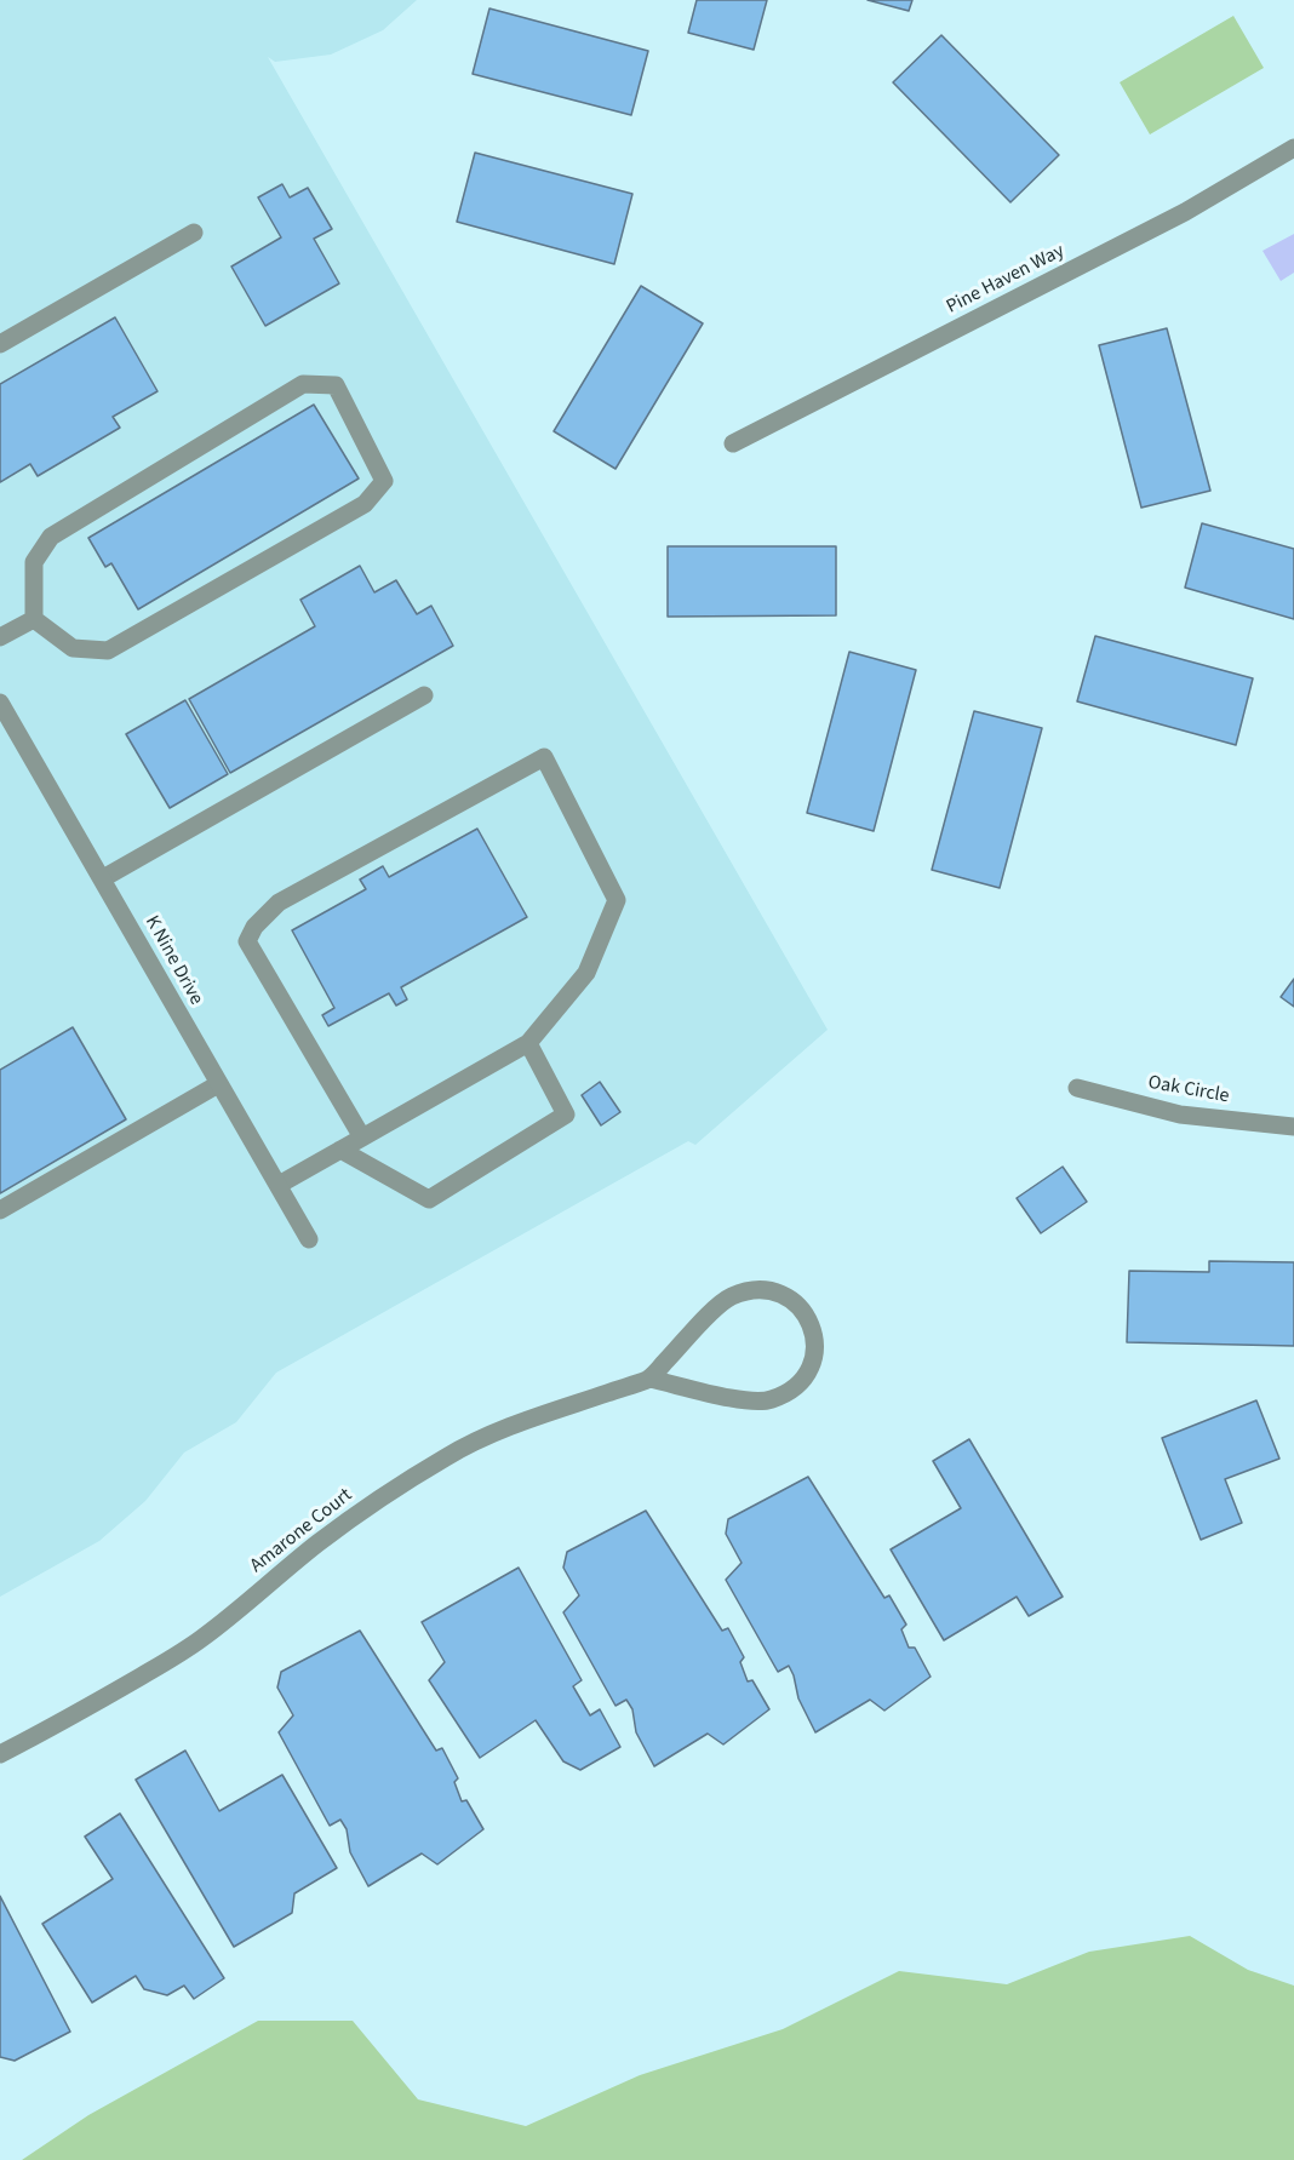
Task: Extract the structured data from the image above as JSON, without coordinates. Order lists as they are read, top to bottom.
{
  "streets": {
    "street": [
      "Pine Haven Way",
      "K Nine Drive",
      "Oak Circle",
      "Amarone Court"
    ]
  }
}
